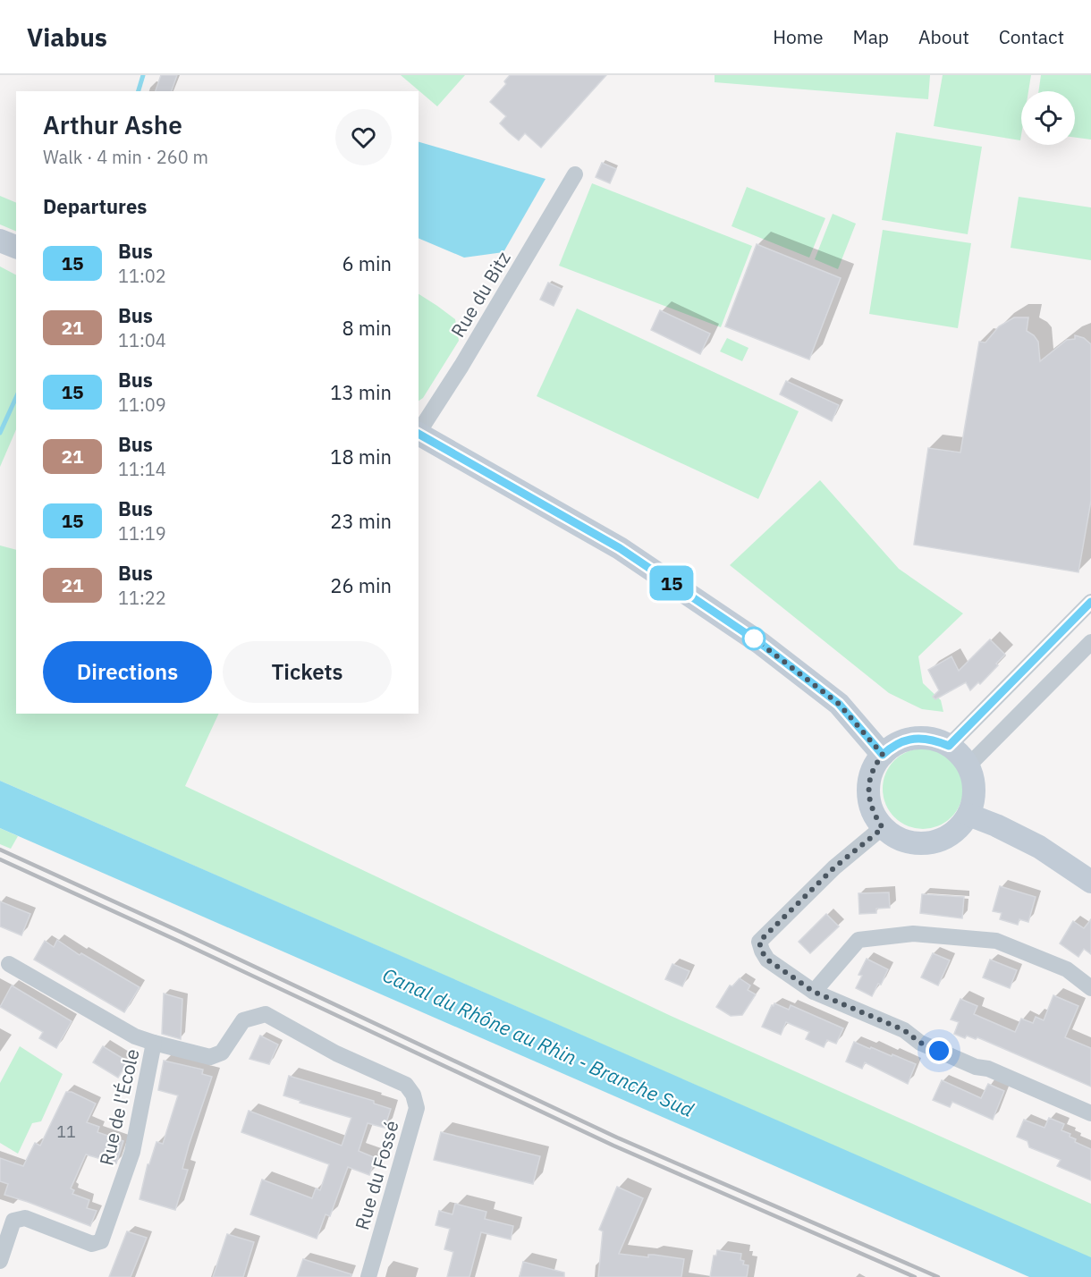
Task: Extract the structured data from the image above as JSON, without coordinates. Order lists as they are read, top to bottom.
{
  "streets": {
    "street": ["Rue du Bitz", "Rue de l'École", "Rue du Fossé"]
  },
  "crossings": [
    ["Rue de l'École", "Rue du Fossé"]
  ],
  "water": ["Canal du Rhône au Rhin - Branche Sud"],
  "lines": ["bus line 15"],
  "house_numbers": ["11"],
  "page": {
    "header": "Viabus",
    "nav": [
      "Home",
      "Map",
      "About",
      "Contact"
    ],
    "on_map": "15",
    "heading": [
      ["Arthur Ashe", "Walk · 4 min · 260 m"],
      "Departures"
    ],
    "list": [
      {
        "mark": "15",
        "name": "Bus",
        "note": "11:02",
        "value": "6 min"
      },
      {
        "mark": "21",
        "name": "Bus",
        "note": "11:04",
        "value": "8 min"
      },
      {
        "mark": "15",
        "name": "Bus",
        "note": "11:09",
        "value": "13 min"
      },
      {
        "mark": "21",
        "name": "Bus",
        "note": "11:14",
        "value": "18 min"
      },
      {
        "mark": "15",
        "name": "Bus",
        "note": "11:19",
        "value": "23 min"
      },
      {
        "mark": "21",
        "name": "Bus",
        "note": "11:22",
        "value": "26 min"
      }
    ],
    "buttons": ["Directions", "Tickets"]
  }
}
